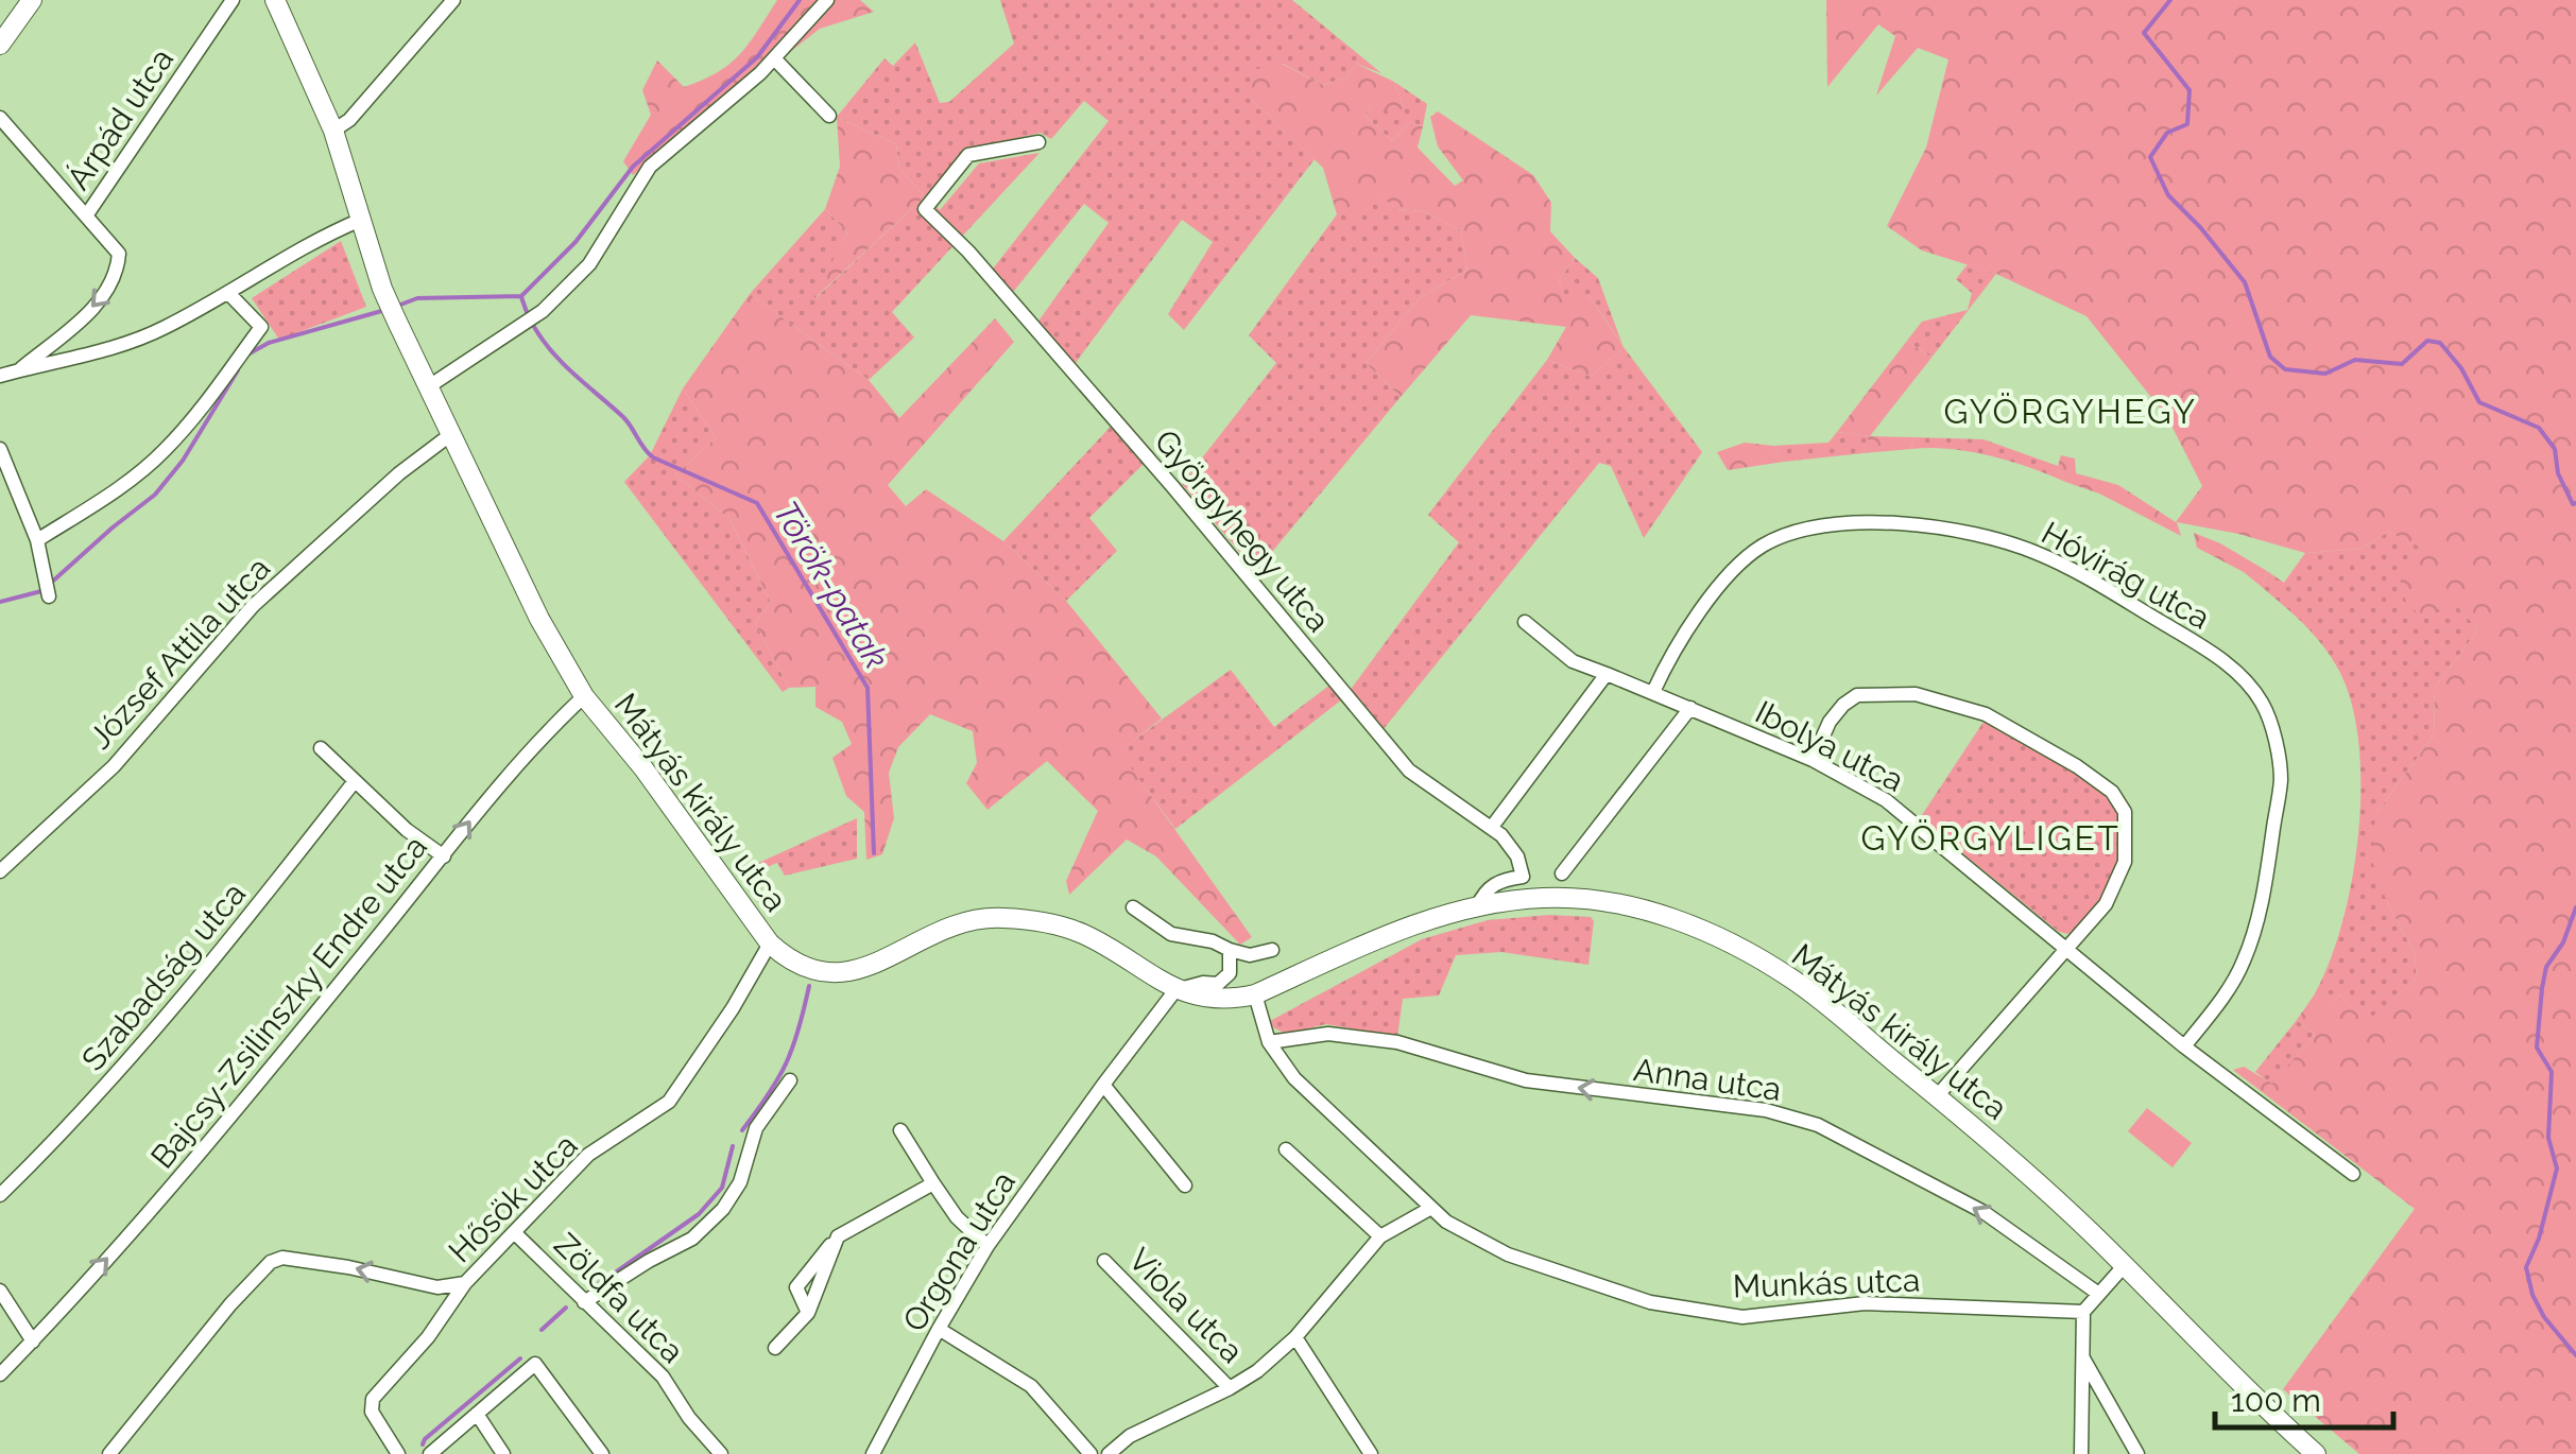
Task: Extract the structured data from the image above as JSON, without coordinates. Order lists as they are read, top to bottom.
{
  "streets": {
    "main road": ["Mátyás király utca"],
    "street": [
      "Árpád utca",
      "Györgyhegy utca",
      "Hóvirág utca",
      "József Attila utca",
      "Ibolya utca",
      "Szabadság utca",
      "Bajcsy-Zsilinszky Endre utca",
      "Anna utca",
      "Hősök utca",
      "Orgona utca",
      "Munkás utca",
      "Zöldfa utca",
      "Viola utca"
    ]
  },
  "crossings": [
    ["Györgyhegy utca", "Mátyás király utca"],
    ["Hóvirág utca", "Ibolya utca"],
    ["József Attila utca", "Mátyás király utca"],
    ["Mátyás király utca", "Bajcsy-Zsilinszky Endre utca"],
    ["Mátyás király utca", "Hősök utca"],
    ["Mátyás király utca", "Orgona utca"],
    ["Mátyás király utca", "Munkás utca"],
    ["Anna utca", "Munkás utca"],
    ["Hősök utca", "Zöldfa utca"]
  ],
  "one_way": ["Bajcsy-Zsilinszky Endre utca", "Anna utca"],
  "districts": ["GYÖRGYHEGY", "GYÖRGYLIGET"],
  "water": ["Török-patak"],
  "scale_bar": "100 m"
}
